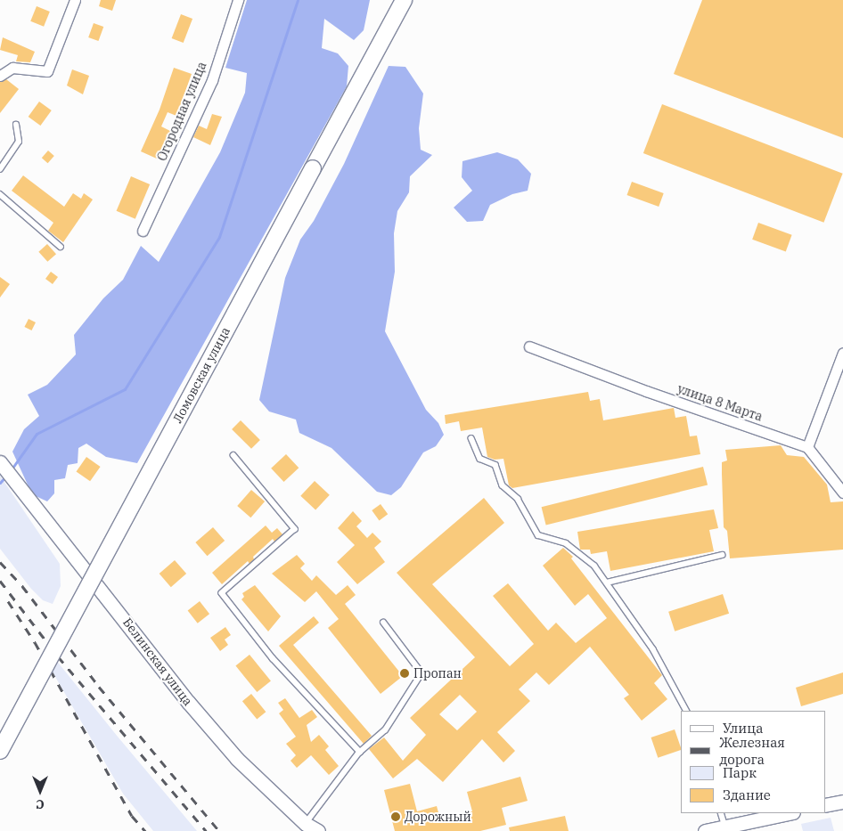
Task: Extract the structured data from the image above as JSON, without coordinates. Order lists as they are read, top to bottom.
{
  "streets": {
    "main road": ["Ломовская улица", "Белинская улица"],
    "street": ["Огородная улица", "улица 8 Марта"]
  },
  "places": ["Пропан", "Дорожный"],
  "legend": [
    "Улица",
    "Железная дорога",
    "Парк",
    "Здание"
  ],
  "north": "bottom"
}
